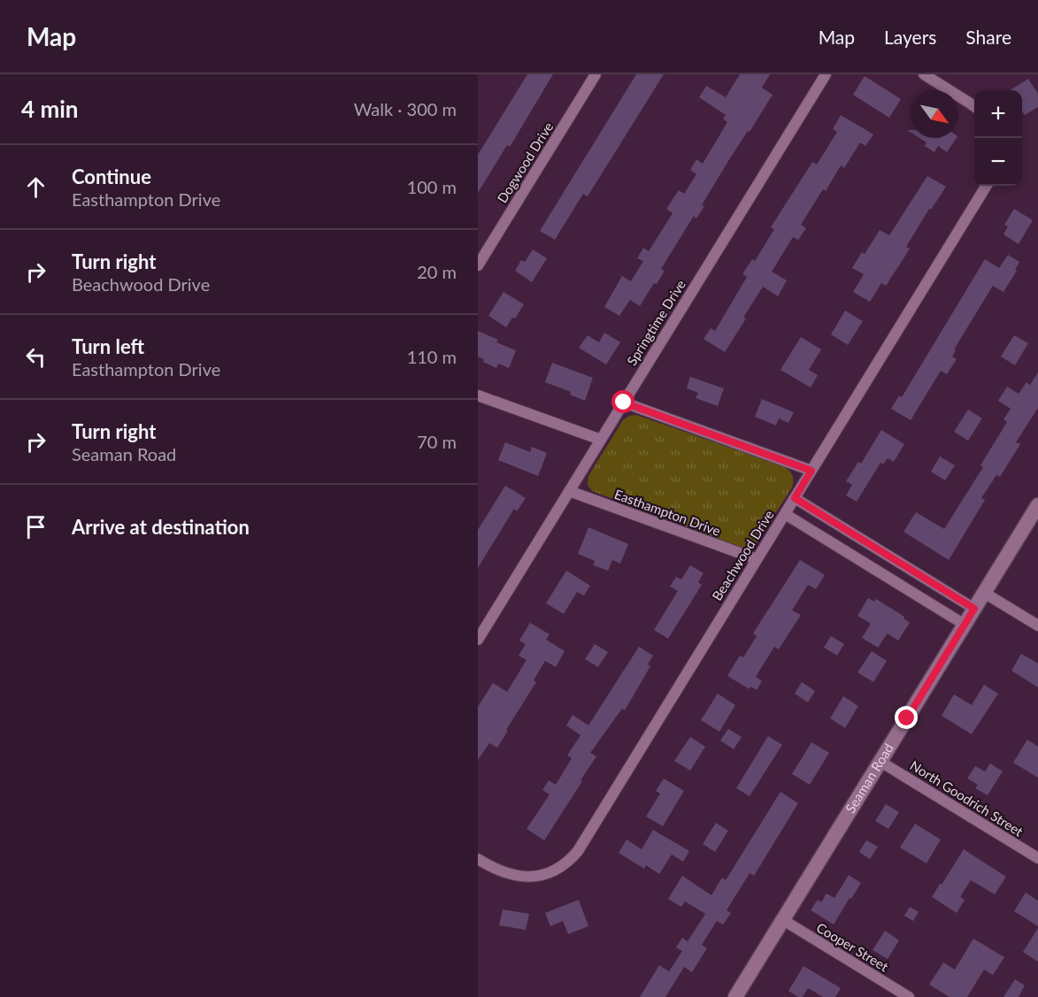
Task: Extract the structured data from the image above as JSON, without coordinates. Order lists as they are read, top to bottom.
{
  "streets": {
    "street": [
      "Dogwood Drive",
      "Springtime Drive",
      "Easthampton Drive",
      "Beachwood Drive",
      "Seaman Road",
      "North Goodrich Street",
      "Cooper Street"
    ]
  },
  "crossings": [
    ["Springtime Drive", "Easthampton Drive"],
    ["Easthampton Drive", "Beachwood Drive"],
    ["Seaman Road", "North Goodrich Street"],
    ["Seaman Road", "Cooper Street"]
  ],
  "north": "bottom right",
  "page": {
    "header": "Map",
    "nav": ["Map", "Layers", "Share"],
    "heading": ["4 min", "Walk · 300 m"],
    "map_buttons": ["+", "−"],
    "list": [
      ["Continue", "Easthampton Drive", "100 m"],
      ["Turn right", "Beachwood Drive", "20 m"],
      ["Turn left", "Easthampton Drive", "110 m"],
      ["Turn right", "Seaman Road", "70 m"],
      "Arrive at destination"
    ]
  }
}
